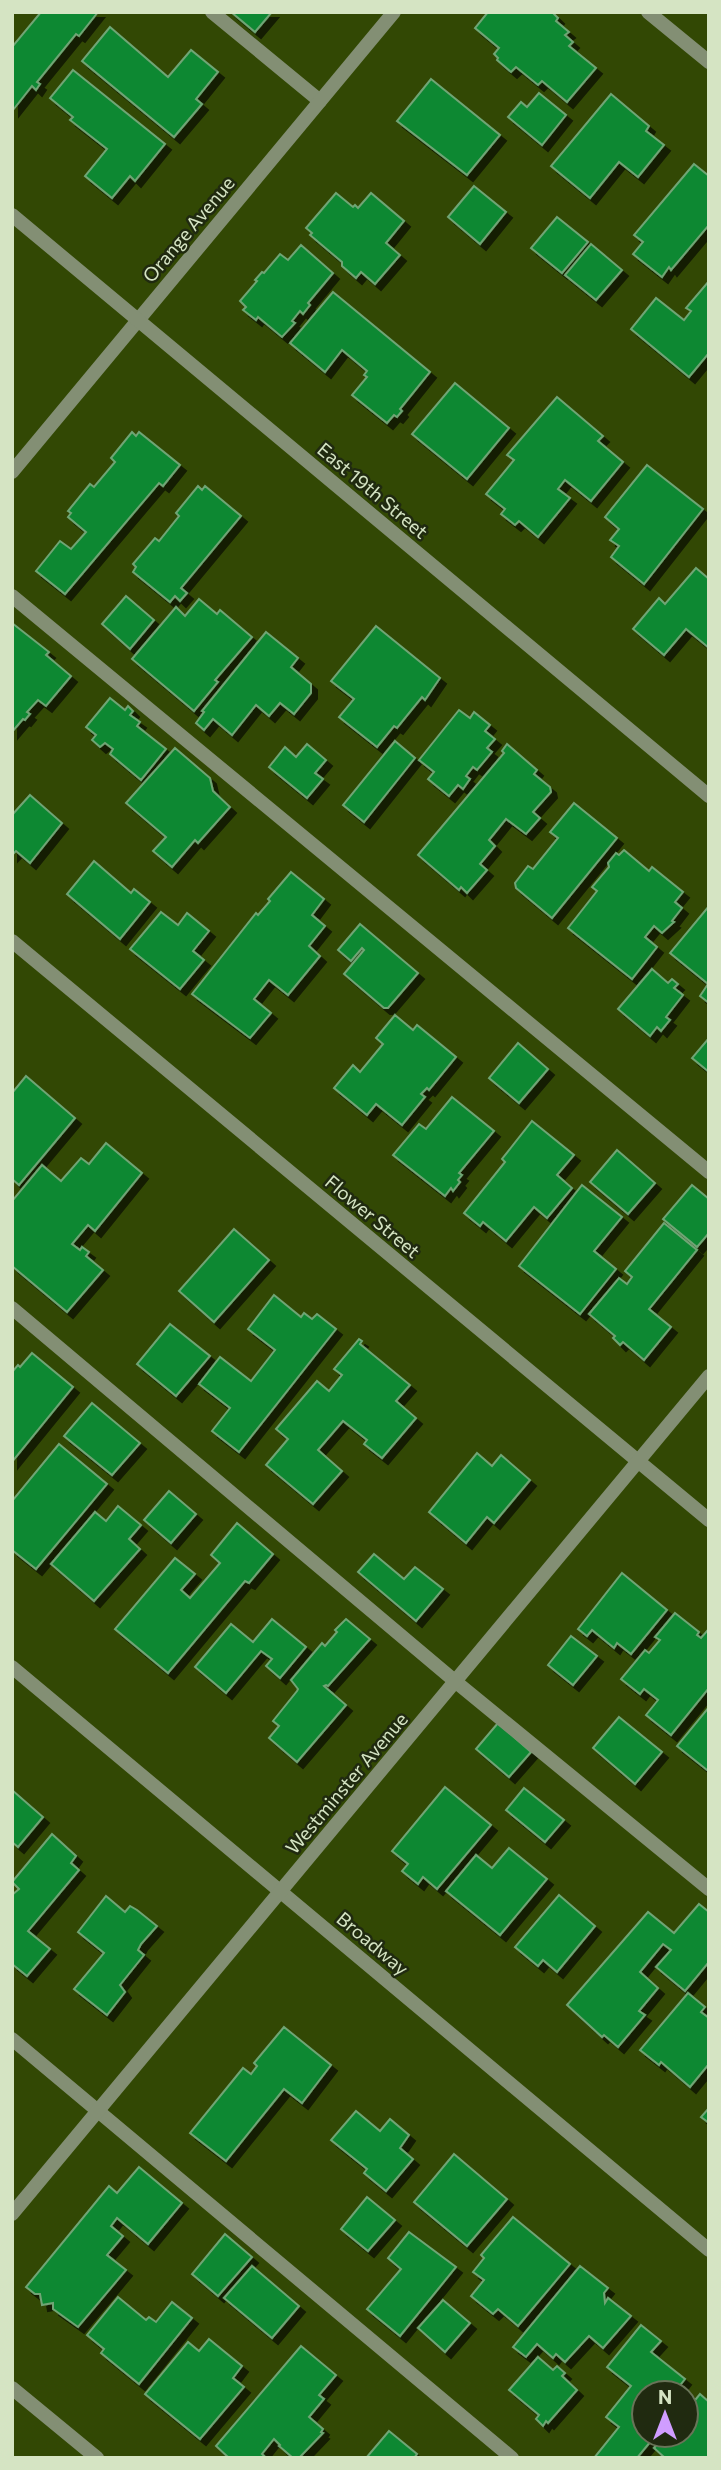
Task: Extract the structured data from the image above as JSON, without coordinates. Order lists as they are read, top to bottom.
{
  "streets": {
    "street": [
      "Orange Avenue",
      "East 19th Street",
      "Flower Street",
      "Westminster Avenue",
      "Broadway"
    ]
  },
  "crossings": [
    ["Orange Avenue", "East 19th Street"],
    ["Flower Street", "Westminster Avenue"],
    ["Westminster Avenue", "Broadway"]
  ],
  "north": "top"
}
